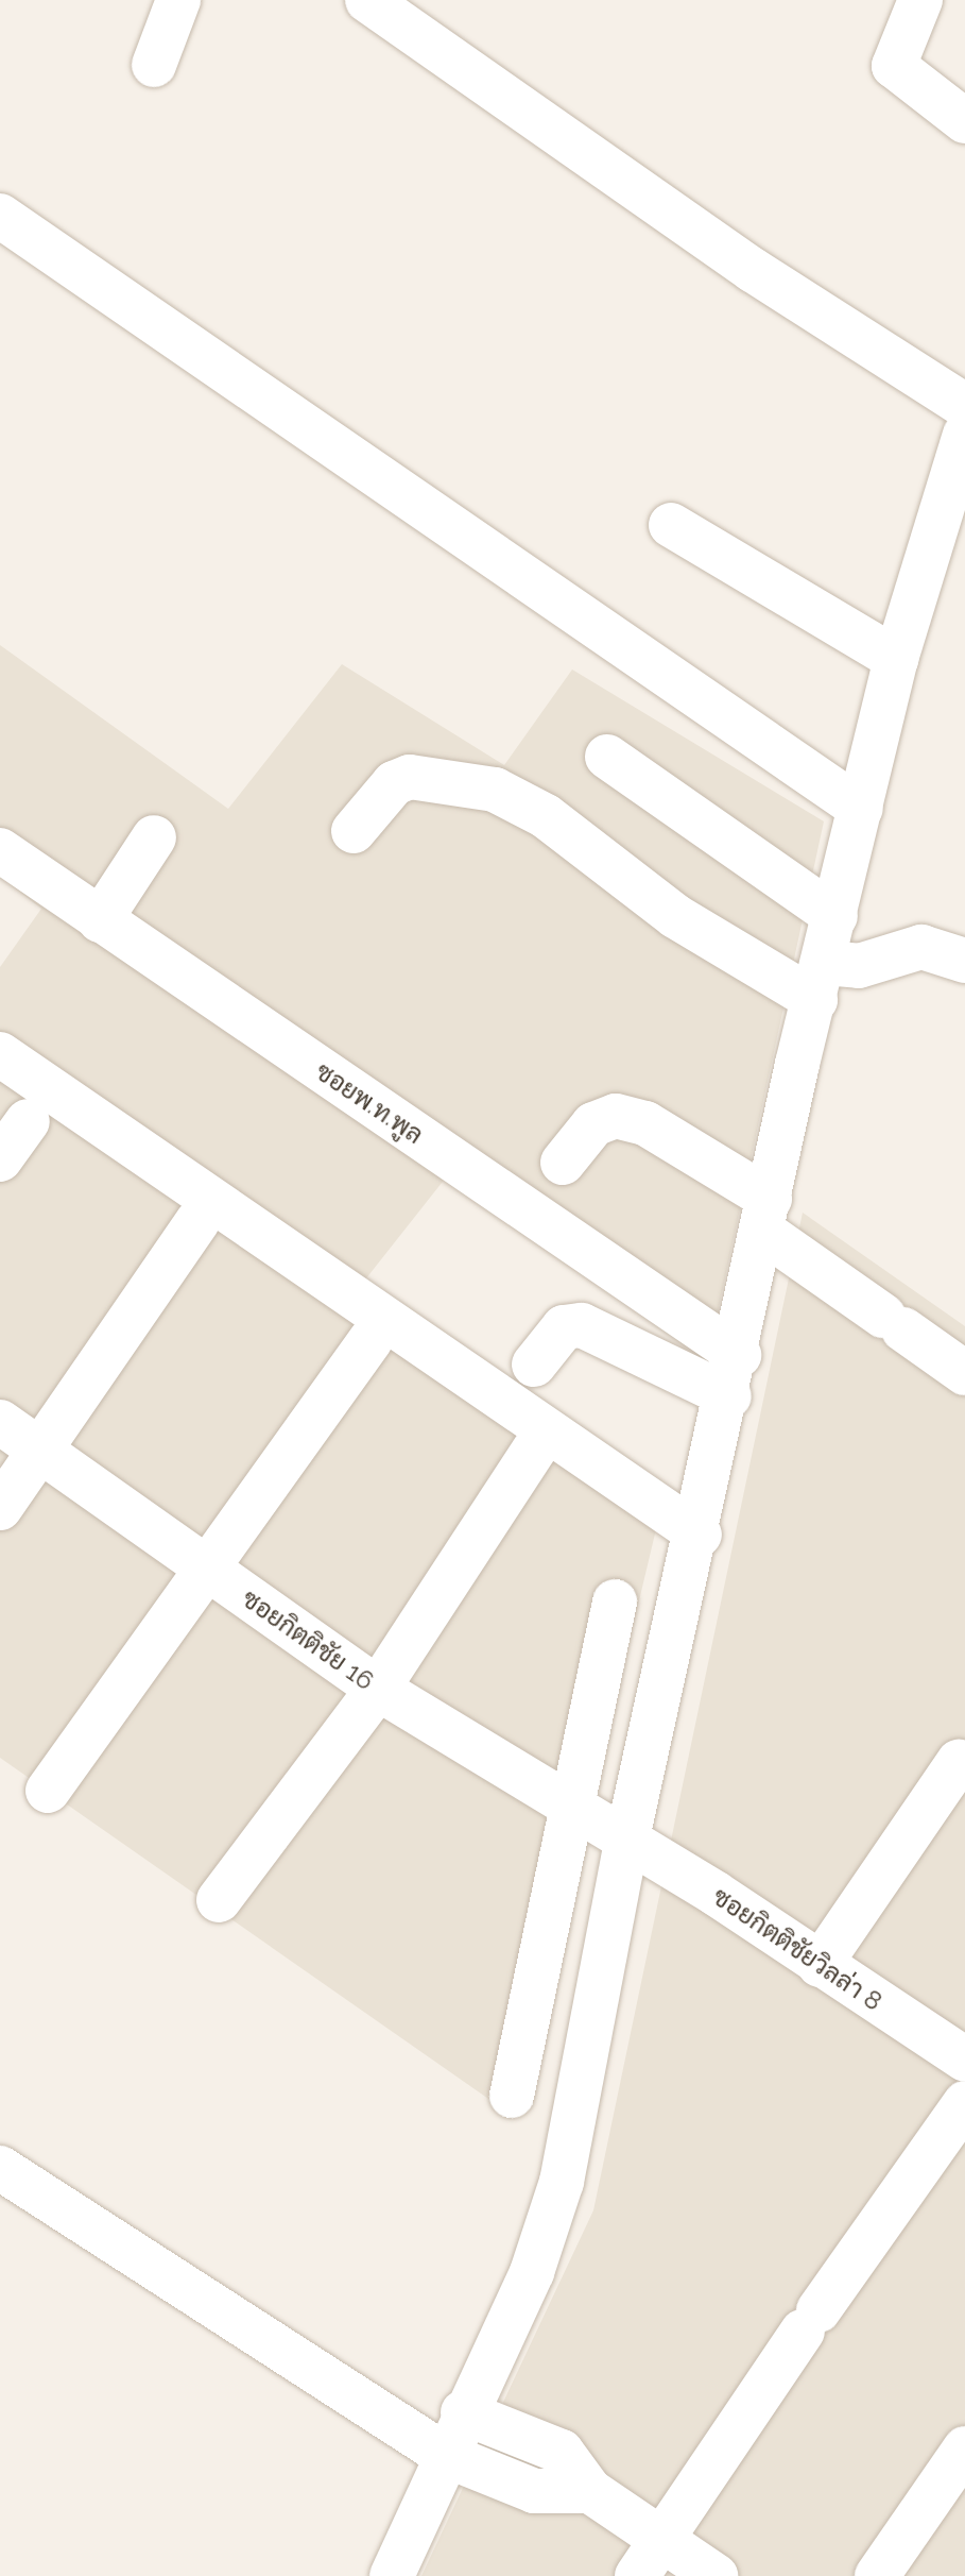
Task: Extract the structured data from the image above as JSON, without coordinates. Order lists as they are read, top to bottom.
{
  "streets": {
    "street": ["ซอยพ.ท.พูล", "ซอยกิตติชัย 16", "ซอยกิตติชัยวิลล่า 8"]
  },
  "crossings": [
    ["ซอยกิตติชัย 16", "ซอยกิตติชัยวิลล่า 8"]
  ]
}
